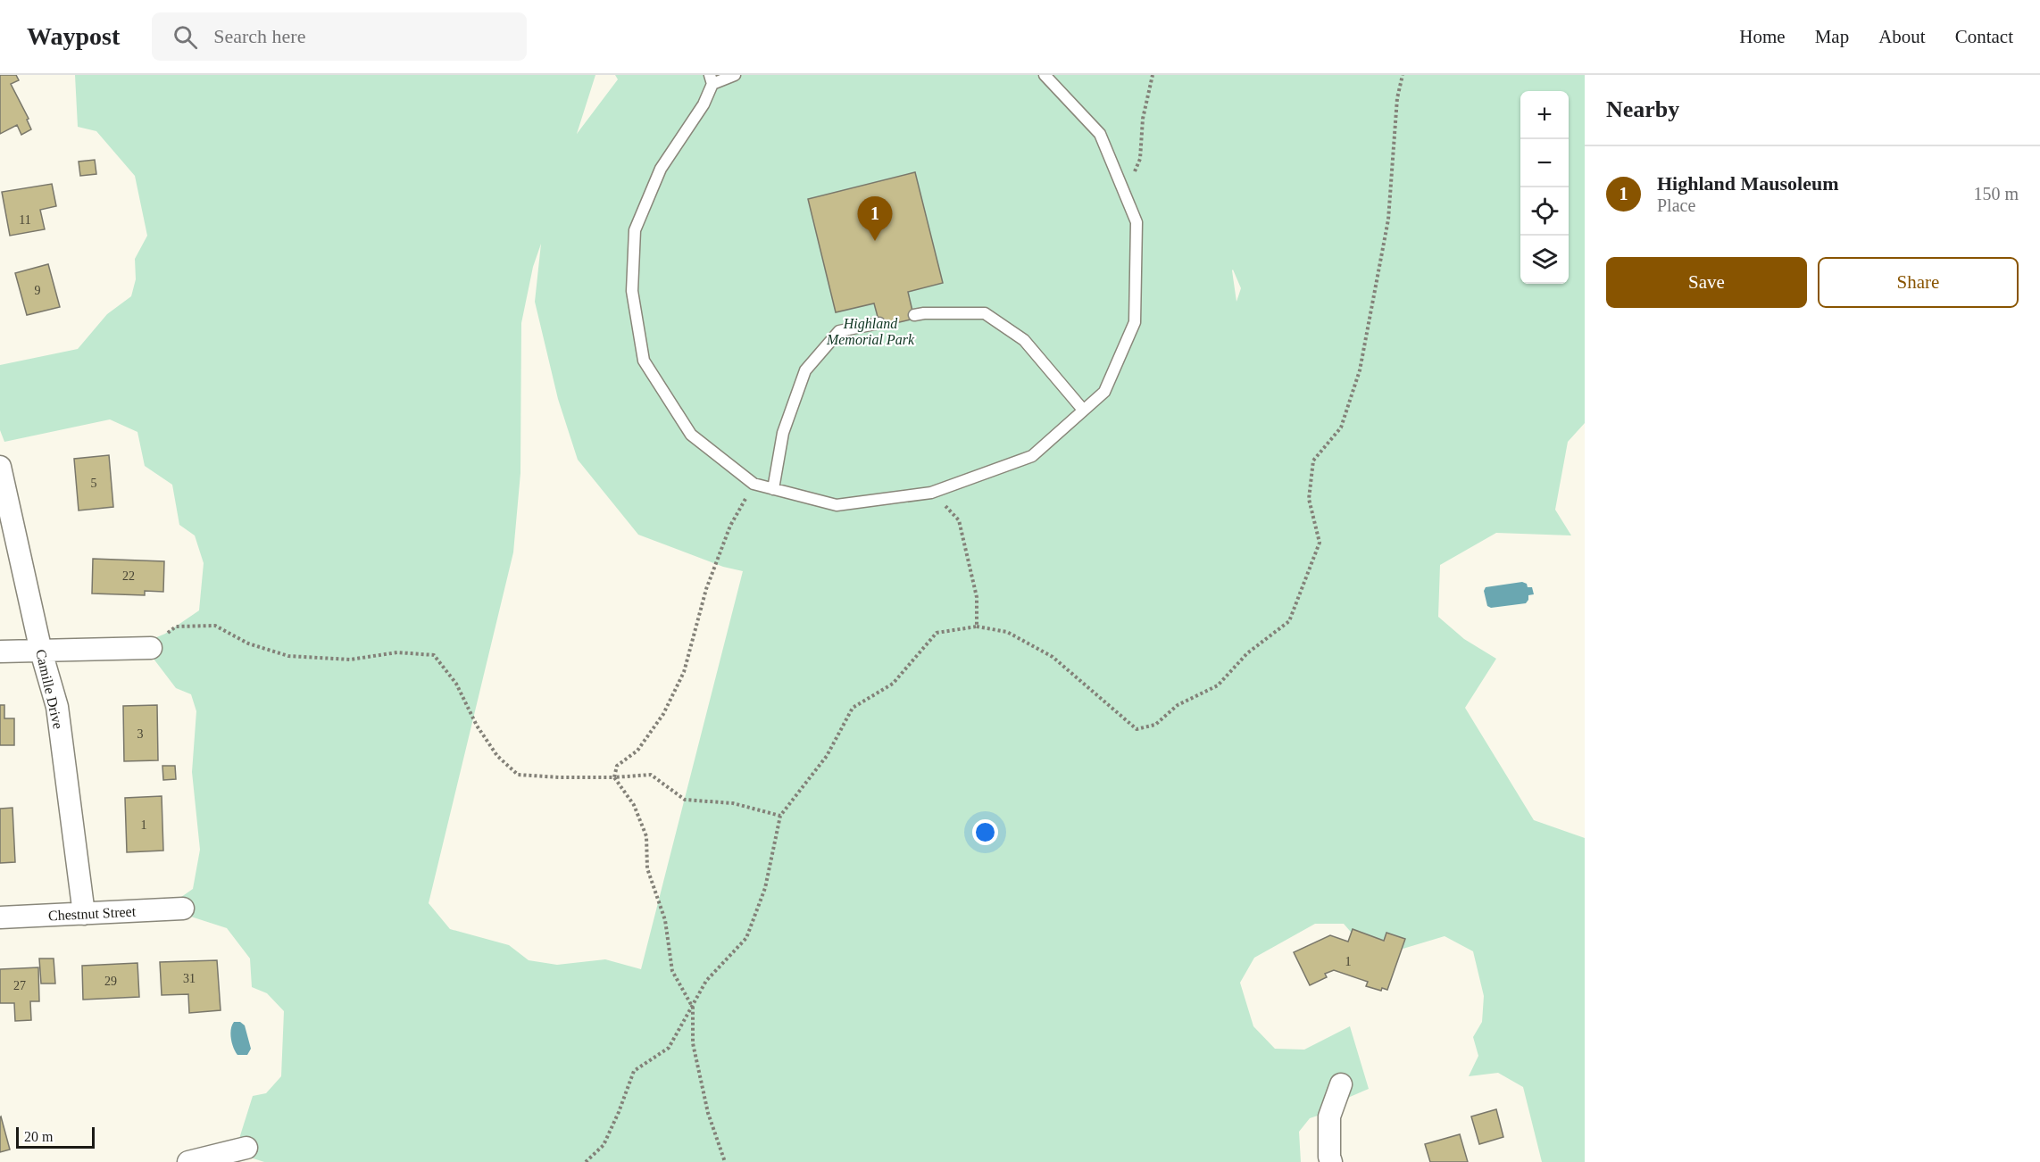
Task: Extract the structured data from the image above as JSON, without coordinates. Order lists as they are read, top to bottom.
{
  "streets": {
    "street": ["Camille Drive", "Chestnut Street"]
  },
  "crossings": [
    ["Camille Drive", "Chestnut Street"]
  ],
  "parks": ["Highland Memorial Park"],
  "house_numbers": [
    "11",
    "9",
    "5",
    "22",
    "3",
    "1",
    "1",
    "31",
    "29",
    "27"
  ],
  "scale_bar": "20 m",
  "page": {
    "header": "Waypost",
    "search": "Search here",
    "nav": [
      "Home",
      "Map",
      "About",
      "Contact"
    ],
    "heading": "Nearby",
    "map_buttons": ["+", "−"],
    "list": [
      {
        "mark": "1",
        "name": "Highland Mausoleum",
        "note": "Place",
        "value": "150 m"
      }
    ],
    "pins": "1",
    "buttons": ["Save", "Share"],
    "scale": "20 m"
  }
}
